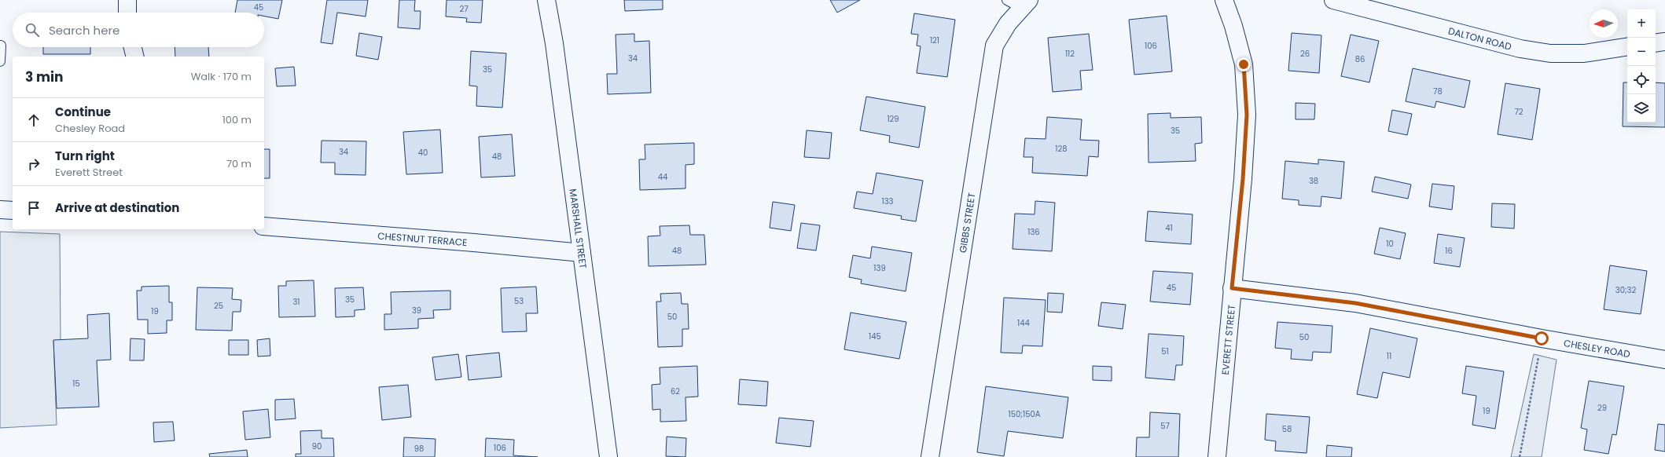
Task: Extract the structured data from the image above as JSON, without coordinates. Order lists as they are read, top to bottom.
{
  "streets": {
    "street": [
      "DALTON ROAD",
      "GIBBS STREET",
      "MARSHALL STREET",
      "CHESTNUT TERRACE",
      "EVERETT STREET",
      "CHESLEY ROAD"
    ]
  },
  "crossings": [
    ["MARSHALL STREET", "CHESTNUT TERRACE"],
    ["EVERETT STREET", "CHESLEY ROAD"]
  ],
  "house_numbers": [
    "45",
    "27",
    "121",
    "106",
    "112",
    "26",
    "34",
    "86",
    "35",
    "78",
    "72",
    "129",
    "35",
    "128",
    "34",
    "40",
    "48",
    "44",
    "38",
    "133",
    "41",
    "136",
    "10",
    "48",
    "16",
    "139",
    "45",
    "30;32",
    "35",
    "53",
    "31",
    "25",
    "39",
    "19",
    "50",
    "144",
    "145",
    "50",
    "51",
    "11",
    "15",
    "62",
    "29",
    "19",
    "150;150A",
    "57",
    "58",
    "90",
    "106",
    "98"
  ],
  "north": "left",
  "page": {
    "map_buttons": ["+", "−"],
    "search": "Search here",
    "heading": ["3 min", "Walk · 170 m"],
    "list": [
      ["Continue", "Chesley Road", "100 m"],
      ["Turn right", "Everett Street", "70 m"],
      "Arrive at destination"
    ]
  }
}
